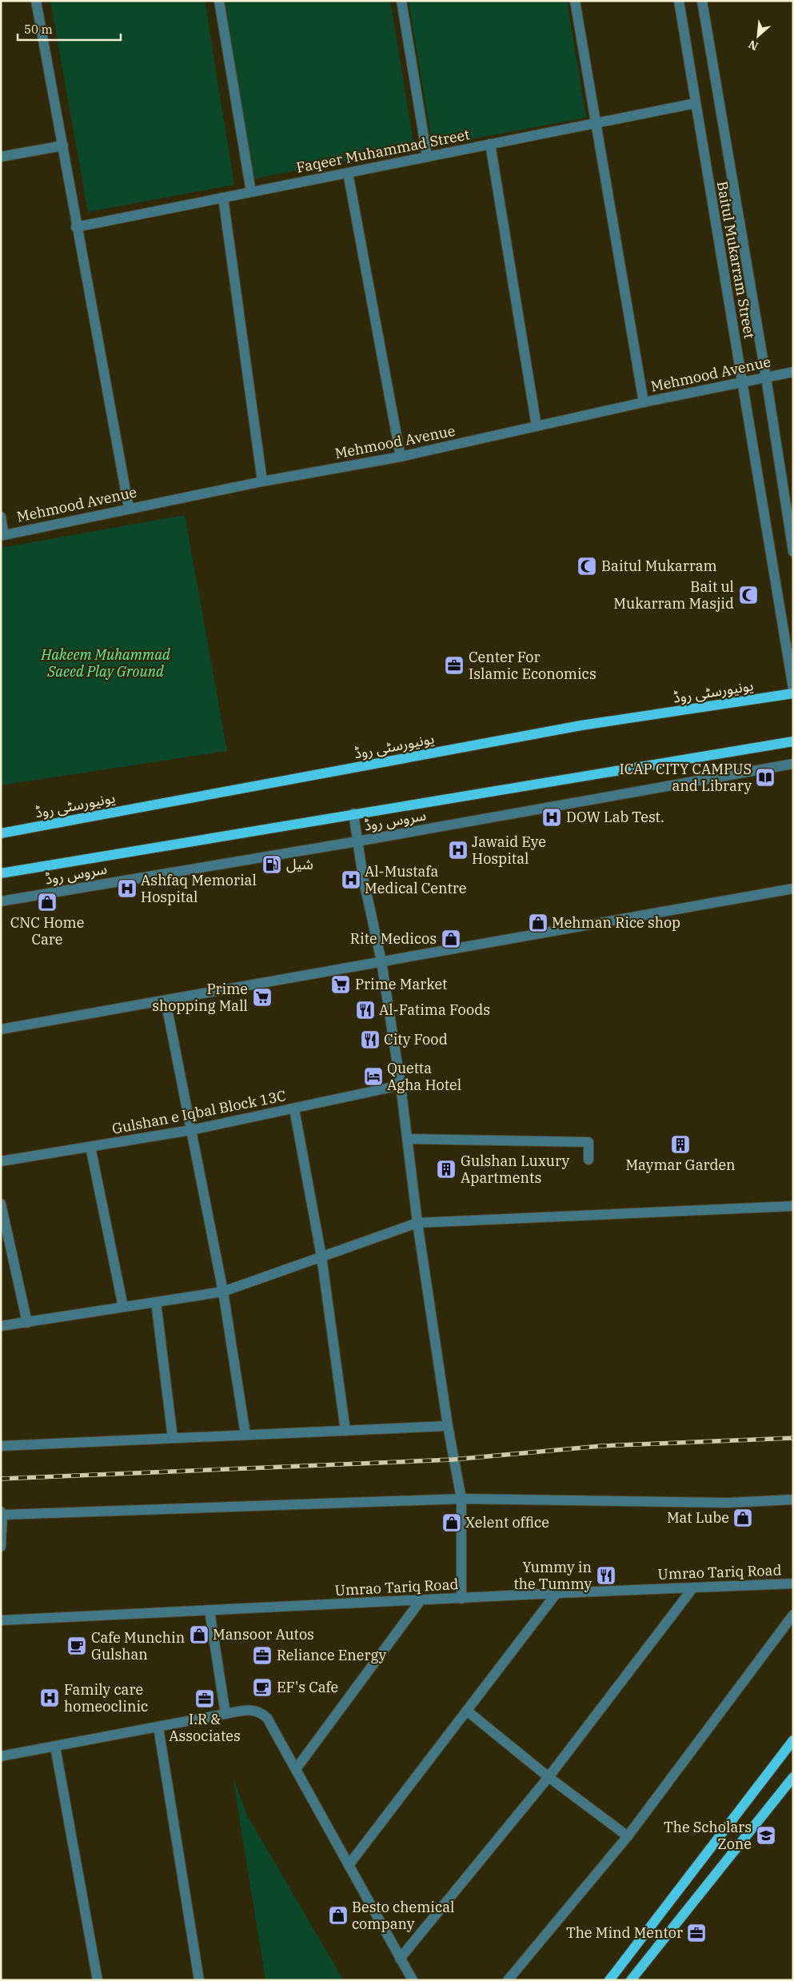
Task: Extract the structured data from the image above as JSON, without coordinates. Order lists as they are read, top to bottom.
{
  "streets": {
    "main road": ["یونیورسٹی روڈ"],
    "street": [
      "Faqeer Muhammad Street",
      "Baitul Mukarram Street",
      "Mehmood Avenue",
      "سروس روڈ",
      "Gulshan e Iqbal Block 13C",
      "Umrao Tariq Road"
    ]
  },
  "crossings": [
    ["Faqeer Muhammad Street", "Baitul Mukarram Street"],
    ["Baitul Mukarram Street", "Mehmood Avenue"]
  ],
  "parks": ["Hakeem Muhammad Saeed Play Ground"],
  "places": {
    "mosque": ["Baitul Mukarram", "Bait ul Mukarram Masjid"],
    "office": [
      "Center For Islamic Economics",
      "Reliance Energy",
      "I.R & Associates",
      "The Mind Mentor"
    ],
    "library": ["ICAP CITY CAMPUS and Library"],
    "hospital": [
      "DOW Lab Test.",
      "Jawaid Eye Hospital",
      "Al-Mustafa Medical Centre",
      "Ashfaq Memorial Hospital",
      "Family care homeoclinic"
    ],
    "fuel station": ["شیل"],
    "shop": [
      "CNC Home Care",
      "Mehman Rice shop",
      "Rite Medicos",
      "Mat Lube",
      "Xelent office",
      "Mansoor Autos",
      "Besto chemical company"
    ],
    "supermarket": ["Prime Market", "Prime shopping Mall"],
    "restaurant": ["Al-Fatima Foods", "City Food", "Yummy in the Tummy"],
    "hotel": ["Quetta Agha Hotel"],
    "building": ["Maymar Garden", "Gulshan Luxury Apartments"],
    "cafe": ["Cafe Munchin Gulshan", "EF's Cafe"],
    "school or university": ["The Scholars Zone"]
  },
  "scale_bar": "50 m",
  "north": "bottom left"
}
